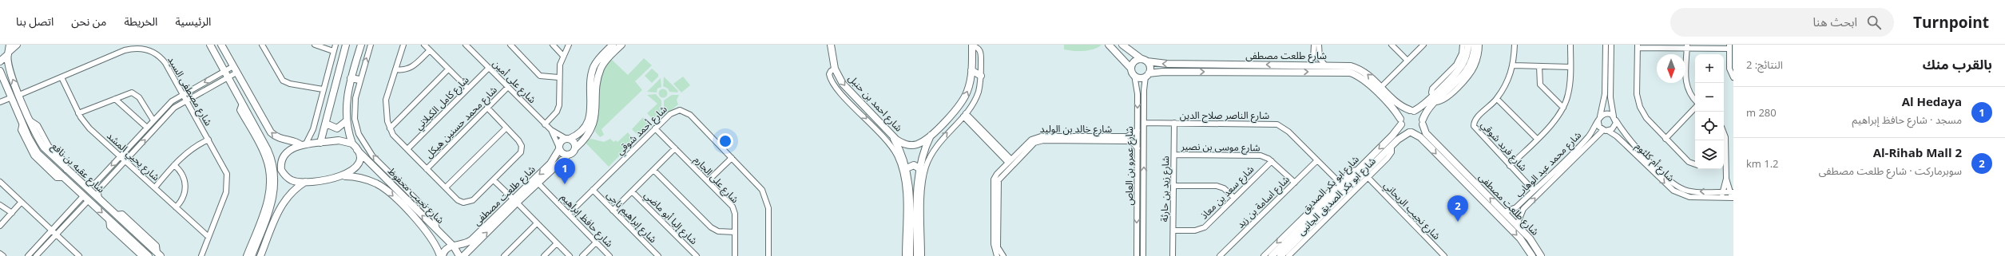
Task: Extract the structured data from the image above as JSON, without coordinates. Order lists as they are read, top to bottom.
{
  "streets": {
    "street": [
      "شارع طلعت مصطفى",
      "شارع على أمين",
      "شارع مصطفى السيد",
      "شارع كامل الكيلاني",
      "شارع احمد بن حنبل",
      "شارع الناصر صلاح الدين",
      "شارع محمد حسنين هيكل",
      "شارع خالد بن الوليد",
      "شارع أحمد شوقي",
      "شارع فريد شوقي",
      "شارع موسى بن نصير",
      "شارع يحيي المشد",
      "شارع أم كلثوم",
      "شارع محمد عبد الوهاب",
      "شارع عمرو بن العاص",
      "شارع عقبه بن نافع",
      "شارع على الجارم",
      "شارع ابو بكر الصديق",
      "شارع زيد بن حارثة",
      "شارع سعد بن معاذ",
      "شارع نجيب محفوظ",
      "شارع ابو بكر الصديق الجانبى",
      "شارع اسامة بن زيد",
      "شارع نجيب الريحاني",
      "شارع إبراهيم ناجى",
      "شارع إليا أبو ماضي",
      "شارع حافظ إبراهيم"
    ]
  },
  "crossings": [
    ["شارع طلعت مصطفى", "شارع على أمين"],
    ["شارع طلعت مصطفى", "شارع محمد عبد الوهاب"],
    ["شارع طلعت مصطفى", "شارع عمرو بن العاص"],
    ["شارع طلعت مصطفى", "شارع ابو بكر الصديق"],
    ["شارع طلعت مصطفى", "شارع نجيب محفوظ"],
    ["شارع طلعت مصطفى", "شارع حافظ إبراهيم"],
    ["شارع على أمين", "شارع كامل الكيلاني"],
    ["شارع على أمين", "شارع محمد حسنين هيكل"],
    ["شارع مصطفى السيد", "شارع يحيي المشد"],
    ["شارع مصطفى السيد", "شارع عقبه بن نافع"],
    ["شارع الناصر صلاح الدين", "شارع عمرو بن العاص"],
    ["شارع الناصر صلاح الدين", "شارع زيد بن حارثة"],
    ["شارع الناصر صلاح الدين", "شارع ابو بكر الصديق الجانبى"],
    ["شارع الناصر صلاح الدين", "شارع اسامة بن زيد"],
    ["شارع خالد بن الوليد", "شارع عمرو بن العاص"],
    ["شارع أحمد شوقي", "شارع على الجارم"],
    ["شارع أحمد شوقي", "شارع إبراهيم ناجى"],
    ["شارع أحمد شوقي", "شارع حافظ إبراهيم"],
    ["شارع فريد شوقي", "شارع محمد عبد الوهاب"],
    ["شارع موسى بن نصير", "شارع زيد بن حارثة"],
    ["شارع موسى بن نصير", "شارع سعد بن معاذ"],
    ["شارع موسى بن نصير", "شارع اسامة بن زيد"],
    ["شارع أم كلثوم", "شارع محمد عبد الوهاب"],
    ["شارع ابو بكر الصديق", "شارع ابو بكر الصديق الجانبى"],
    ["شارع زيد بن حارثة", "شارع سعد بن معاذ"],
    ["شارع ابو بكر الصديق الجانبى", "شارع نجيب الريحاني"]
  ],
  "one_way": ["شارع احمد بن حنبل"],
  "north": "bottom",
  "page": {
    "header": "Turnpoint",
    "search": "ابحث هنا",
    "nav": [
      "الرئيسية",
      "الخريطة",
      "من نحن",
      "اتصل بنا"
    ],
    "heading": ["بالقرب منك", "النتائج: 2"],
    "map_buttons": ["+", "−"],
    "list": [
      {
        "mark": "1",
        "name": "Al Hedaya",
        "note": "مسجد · شارع حافظ إبراهيم",
        "value": "280 m"
      },
      {
        "mark": "2",
        "name": "Al-Rihab Mall 2",
        "note": "سوبرماركت · شارع طلعت مصطفى",
        "value": "1.2 km"
      }
    ],
    "pins": ["1", "2"]
  }
}
